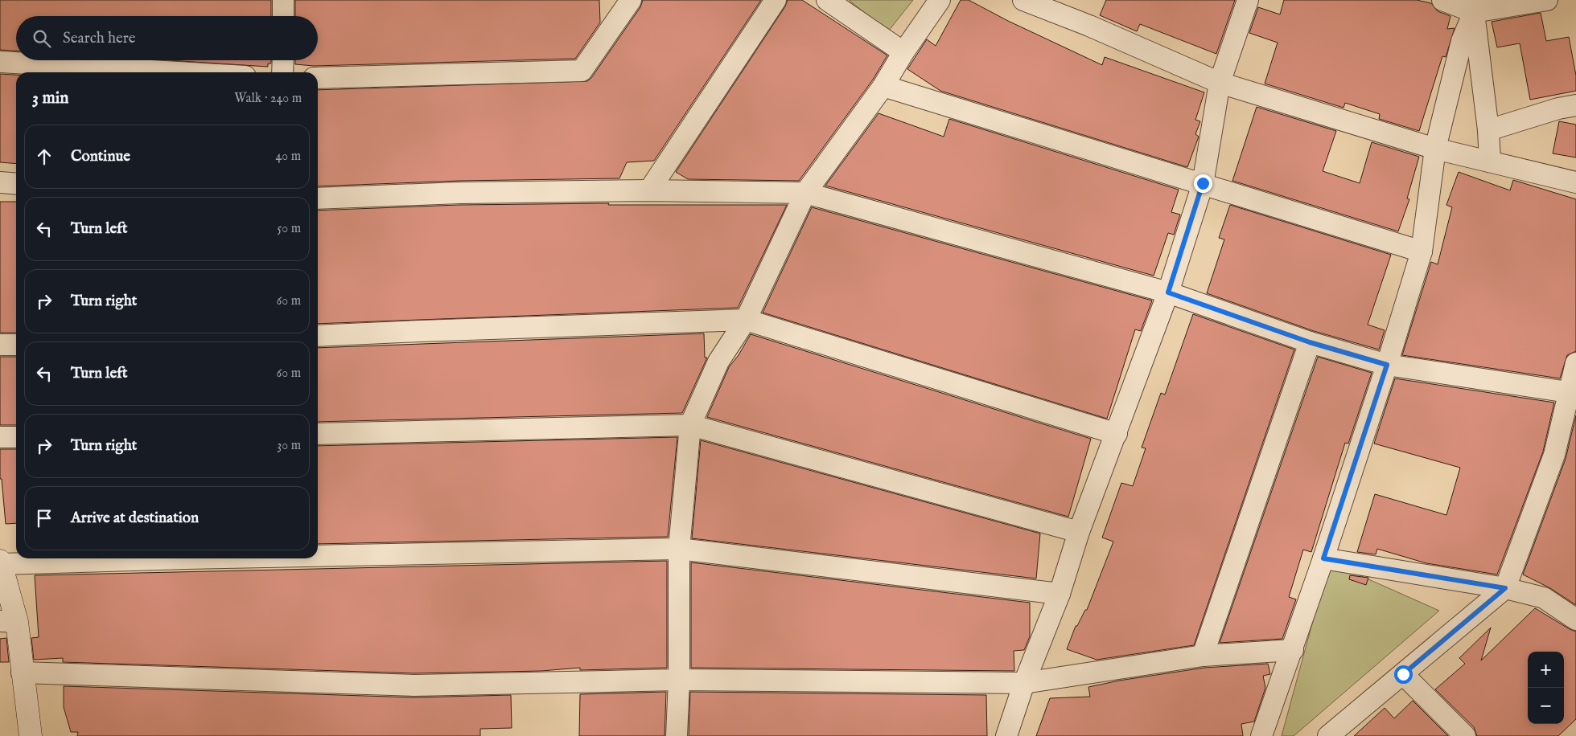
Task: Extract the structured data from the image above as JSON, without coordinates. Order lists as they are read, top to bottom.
{
  "page": {
    "search": "Search here",
    "heading": ["3 min", "Walk · 240 m"],
    "list": [
      ["Continue", "40 m"],
      ["Turn left", "50 m"],
      ["Turn right", "60 m"],
      ["Turn left", "60 m"],
      ["Turn right", "30 m"],
      "Arrive at destination"
    ],
    "map_buttons": ["+", "−"]
  }
}
